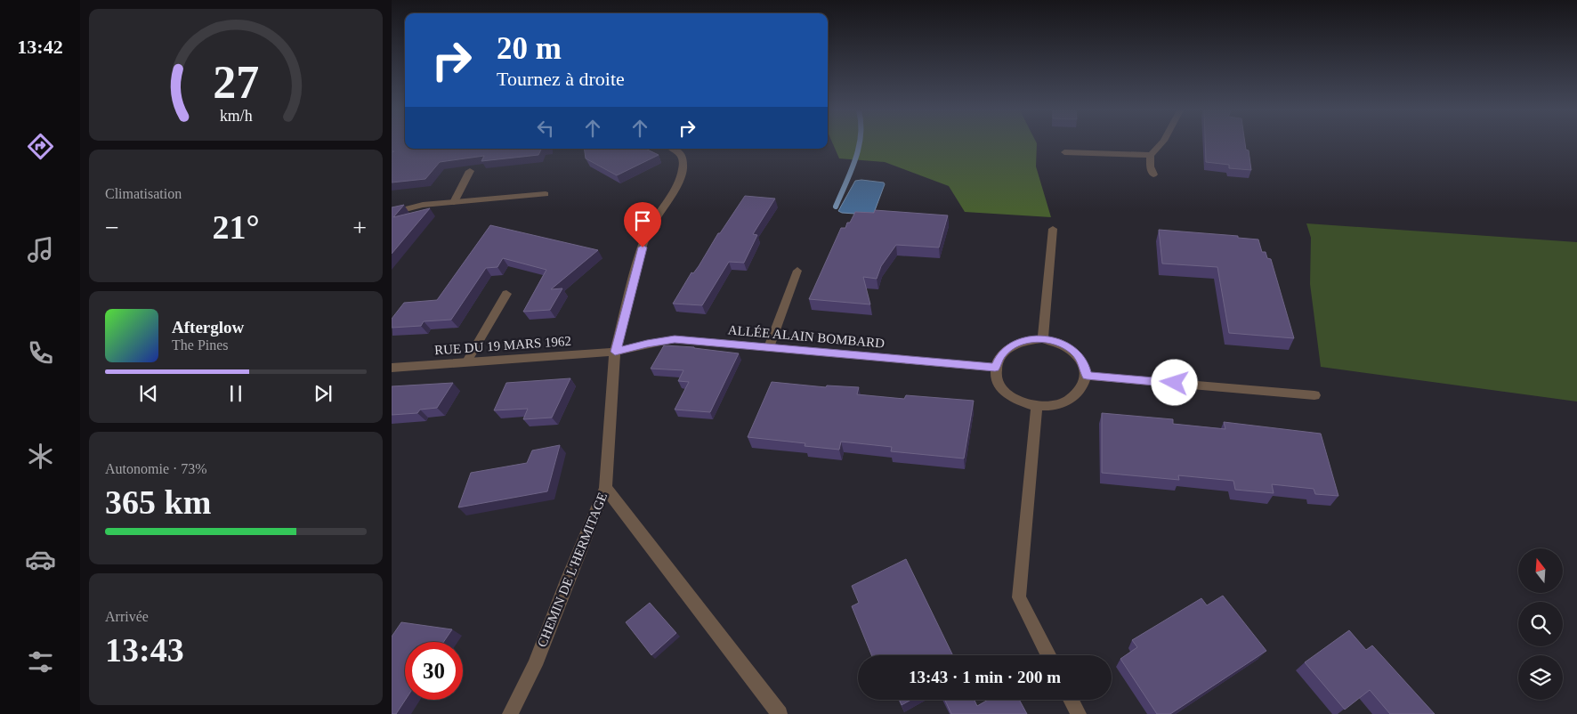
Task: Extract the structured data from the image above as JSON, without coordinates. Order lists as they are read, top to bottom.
{
  "streets": {
    "street": ["ALLÉE ALAIN BOMBARD", "RUE DU 19 MARS 1962", "CHEMIN DE L'HERMITAGE"]
  },
  "crossings": [
    ["ALLÉE ALAIN BOMBARD", "RUE DU 19 MARS 1962"],
    ["ALLÉE ALAIN BOMBARD", "CHEMIN DE L'HERMITAGE"],
    ["RUE DU 19 MARS 1962", "CHEMIN DE L'HERMITAGE"]
  ],
  "north": "top",
  "page": {
    "tabs": "13:42",
    "turn": ["20 m", "Tournez à droite"],
    "tile": [
      "Climatisation",
      ["Autonomie · 73%", "365 km"],
      ["Arrivée", "13:43"]
    ],
    "heat": ["−", "21°", "+"],
    "song": ["Afterglow", "The Pines"],
    "limit": "30",
    "trip": "13:43 · 1 min · 200 m",
    "gauge": ["27", "km/h"]
  }
}
